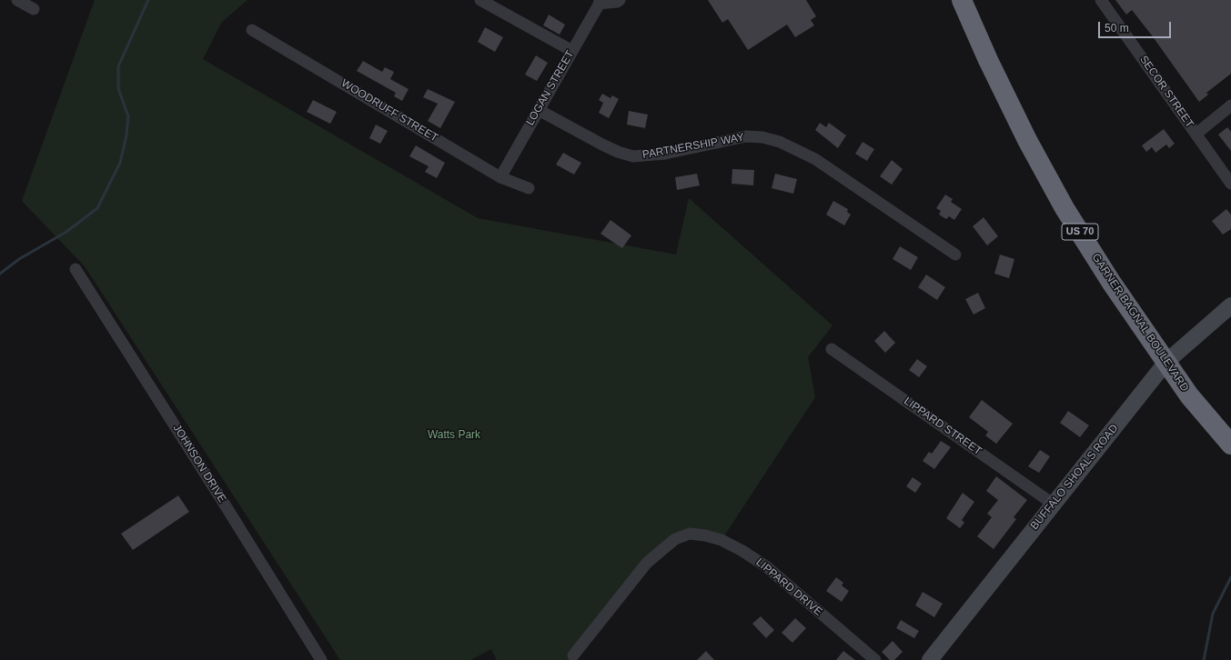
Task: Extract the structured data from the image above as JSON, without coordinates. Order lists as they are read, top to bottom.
{
  "streets": {
    "highway": ["US 70", "GARNER BAGNAL BOULEVARD"],
    "street": [
      "LOGAN STREET",
      "SECOR STREET",
      "WOODRUFF STREET",
      "PARTNERSHIP WAY",
      "LIPPARD STREET",
      "JOHNSON DRIVE",
      "BUFFALO SHOALS ROAD",
      "LIPPARD DRIVE"
    ]
  },
  "crossings": [
    ["LOGAN STREET", "WOODRUFF STREET"],
    ["LOGAN STREET", "PARTNERSHIP WAY"],
    ["GARNER BAGNAL BOULEVARD", "BUFFALO SHOALS ROAD"],
    ["LIPPARD STREET", "BUFFALO SHOALS ROAD"]
  ],
  "parks": ["Watts Park"],
  "scale_bar": "50 m"
}
